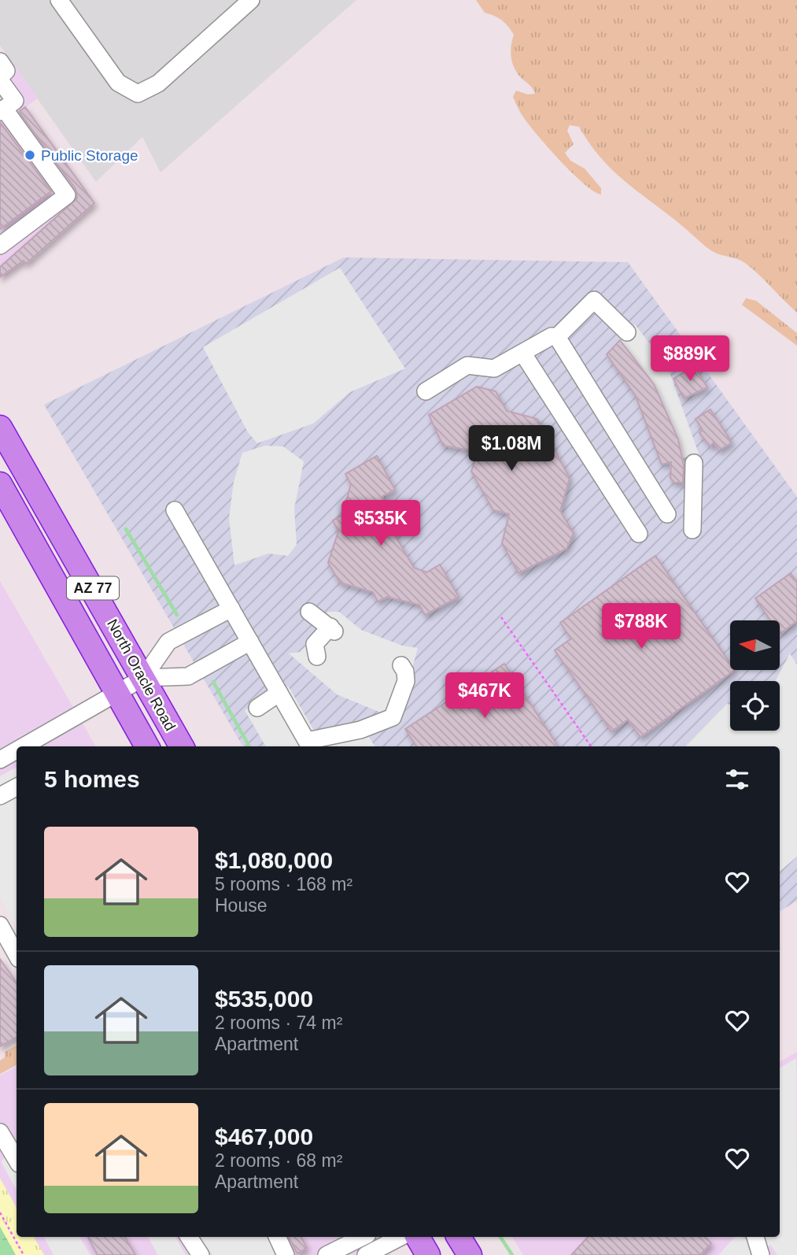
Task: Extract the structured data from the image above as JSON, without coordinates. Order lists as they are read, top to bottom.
{
  "streets": {
    "highway": ["AZ 77", "North Oracle Road"]
  },
  "places": ["Public Storage"],
  "north": "left",
  "page": {
    "price": [
      "$889K",
      "$1.08M",
      "$535K",
      "$788K",
      "$467K"
    ],
    "heading": "5 homes",
    "list": [
      {
        "name": "$1,080,000",
        "note": "5 rooms · 168 m² · House"
      },
      {
        "name": "$535,000",
        "note": "2 rooms · 74 m² · Apartment"
      },
      {
        "name": "$467,000",
        "note": "2 rooms · 68 m² · Apartment"
      }
    ]
  }
}
